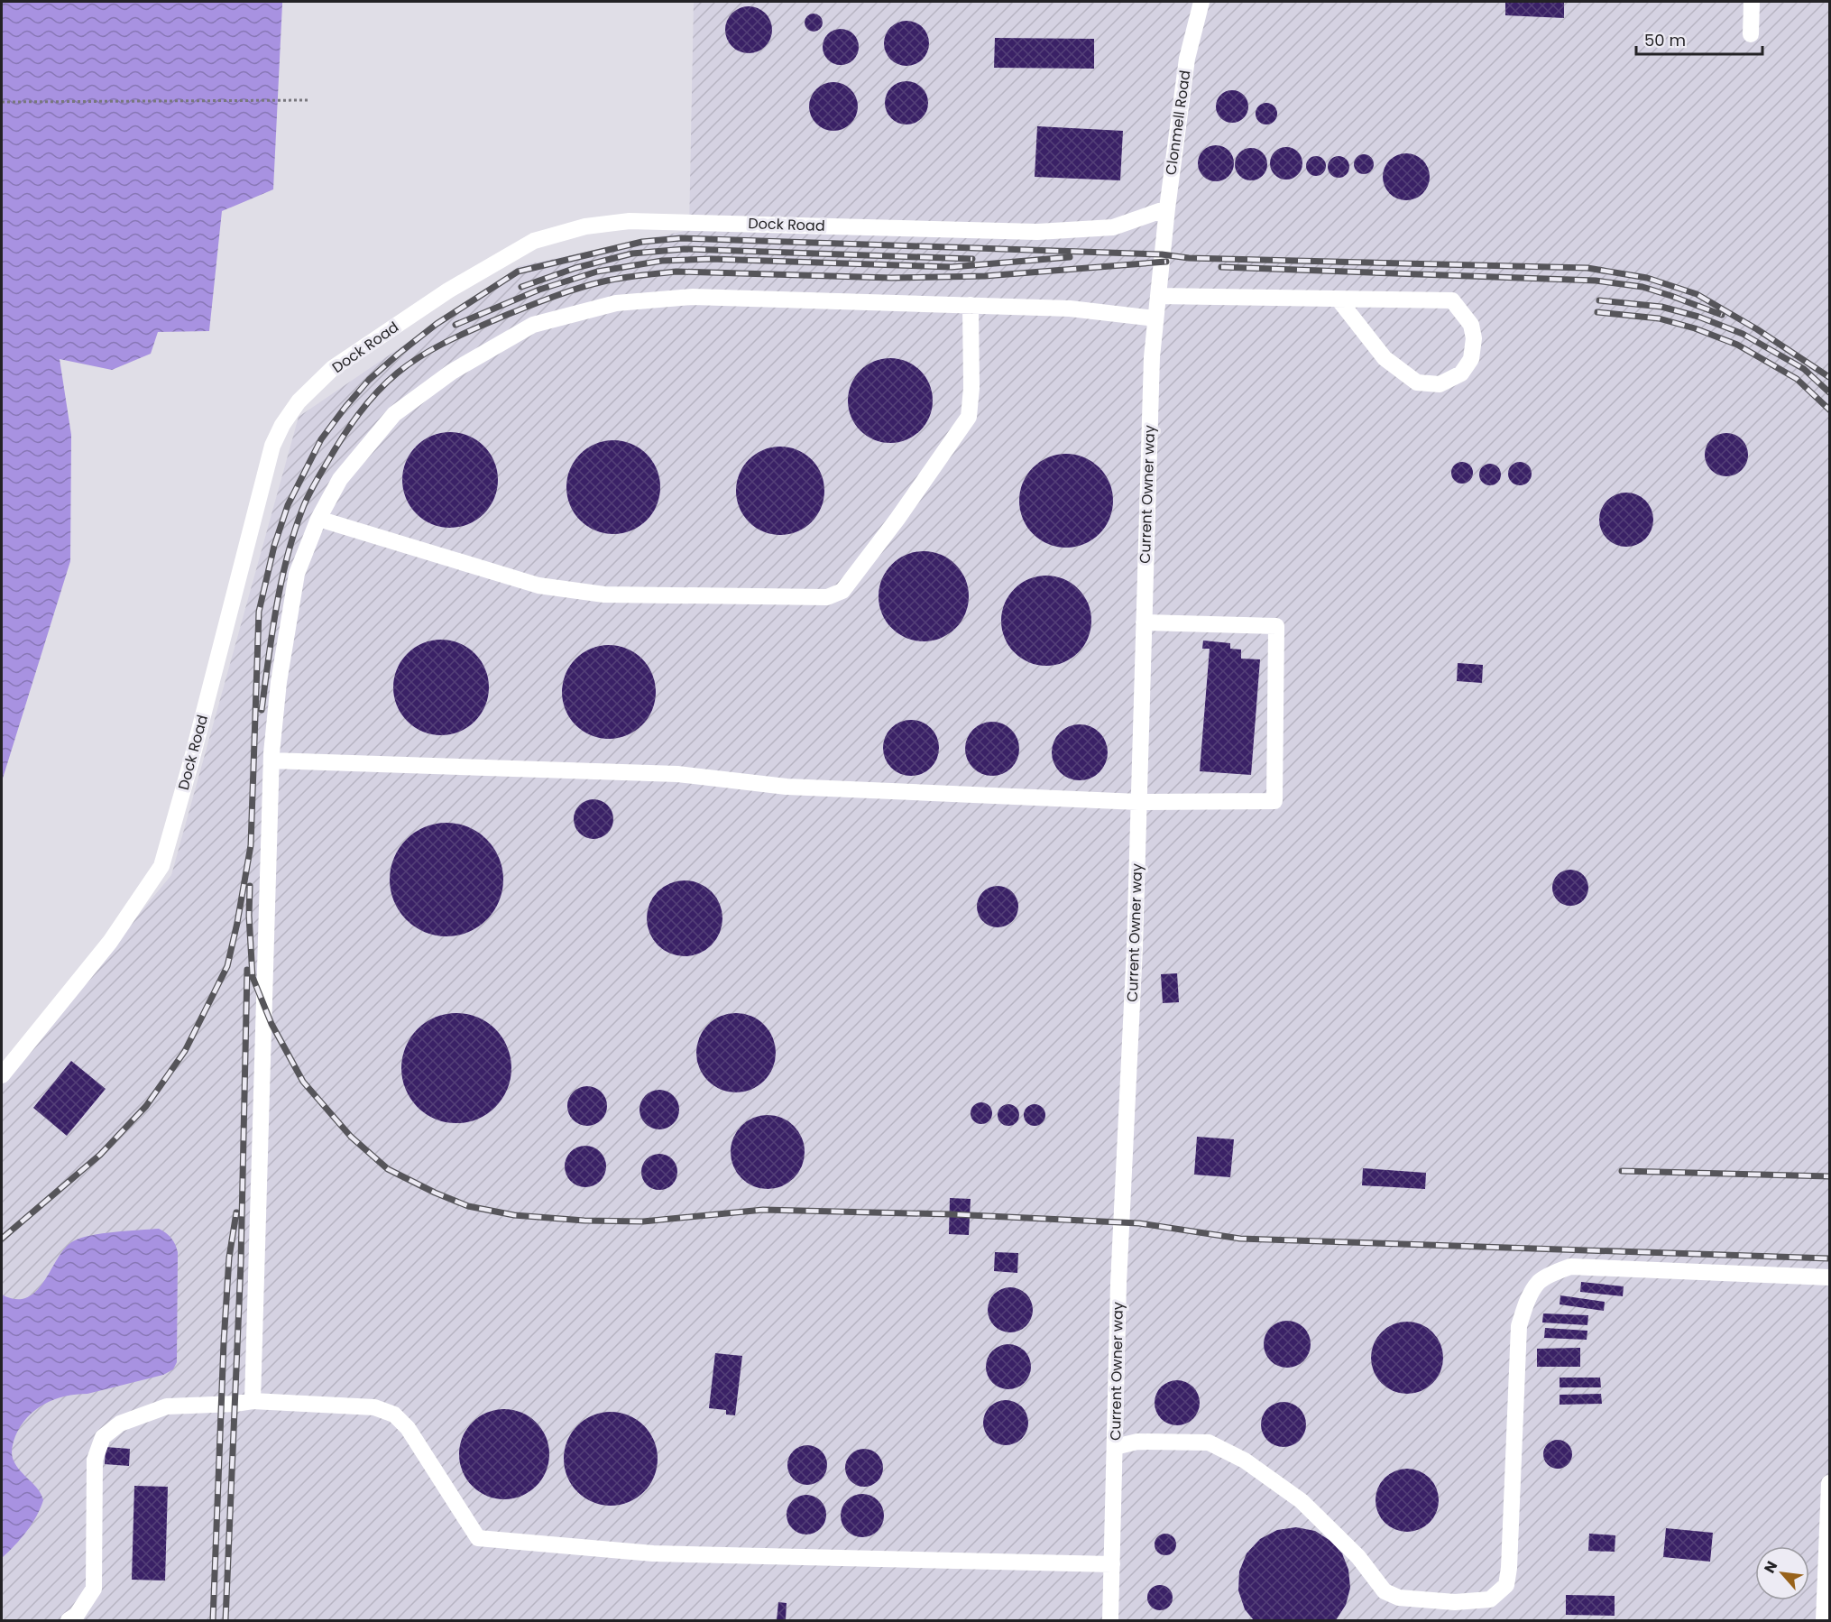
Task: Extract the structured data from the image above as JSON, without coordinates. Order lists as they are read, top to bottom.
{
  "streets": {
    "street": ["Clonmell Road", "Dock Road", "Current Owner way"]
  },
  "crossings": [
    ["Clonmell Road", "Dock Road"],
    ["Clonmell Road", "Current Owner way"]
  ],
  "scale_bar": "50 m",
  "north": "top left"
}
